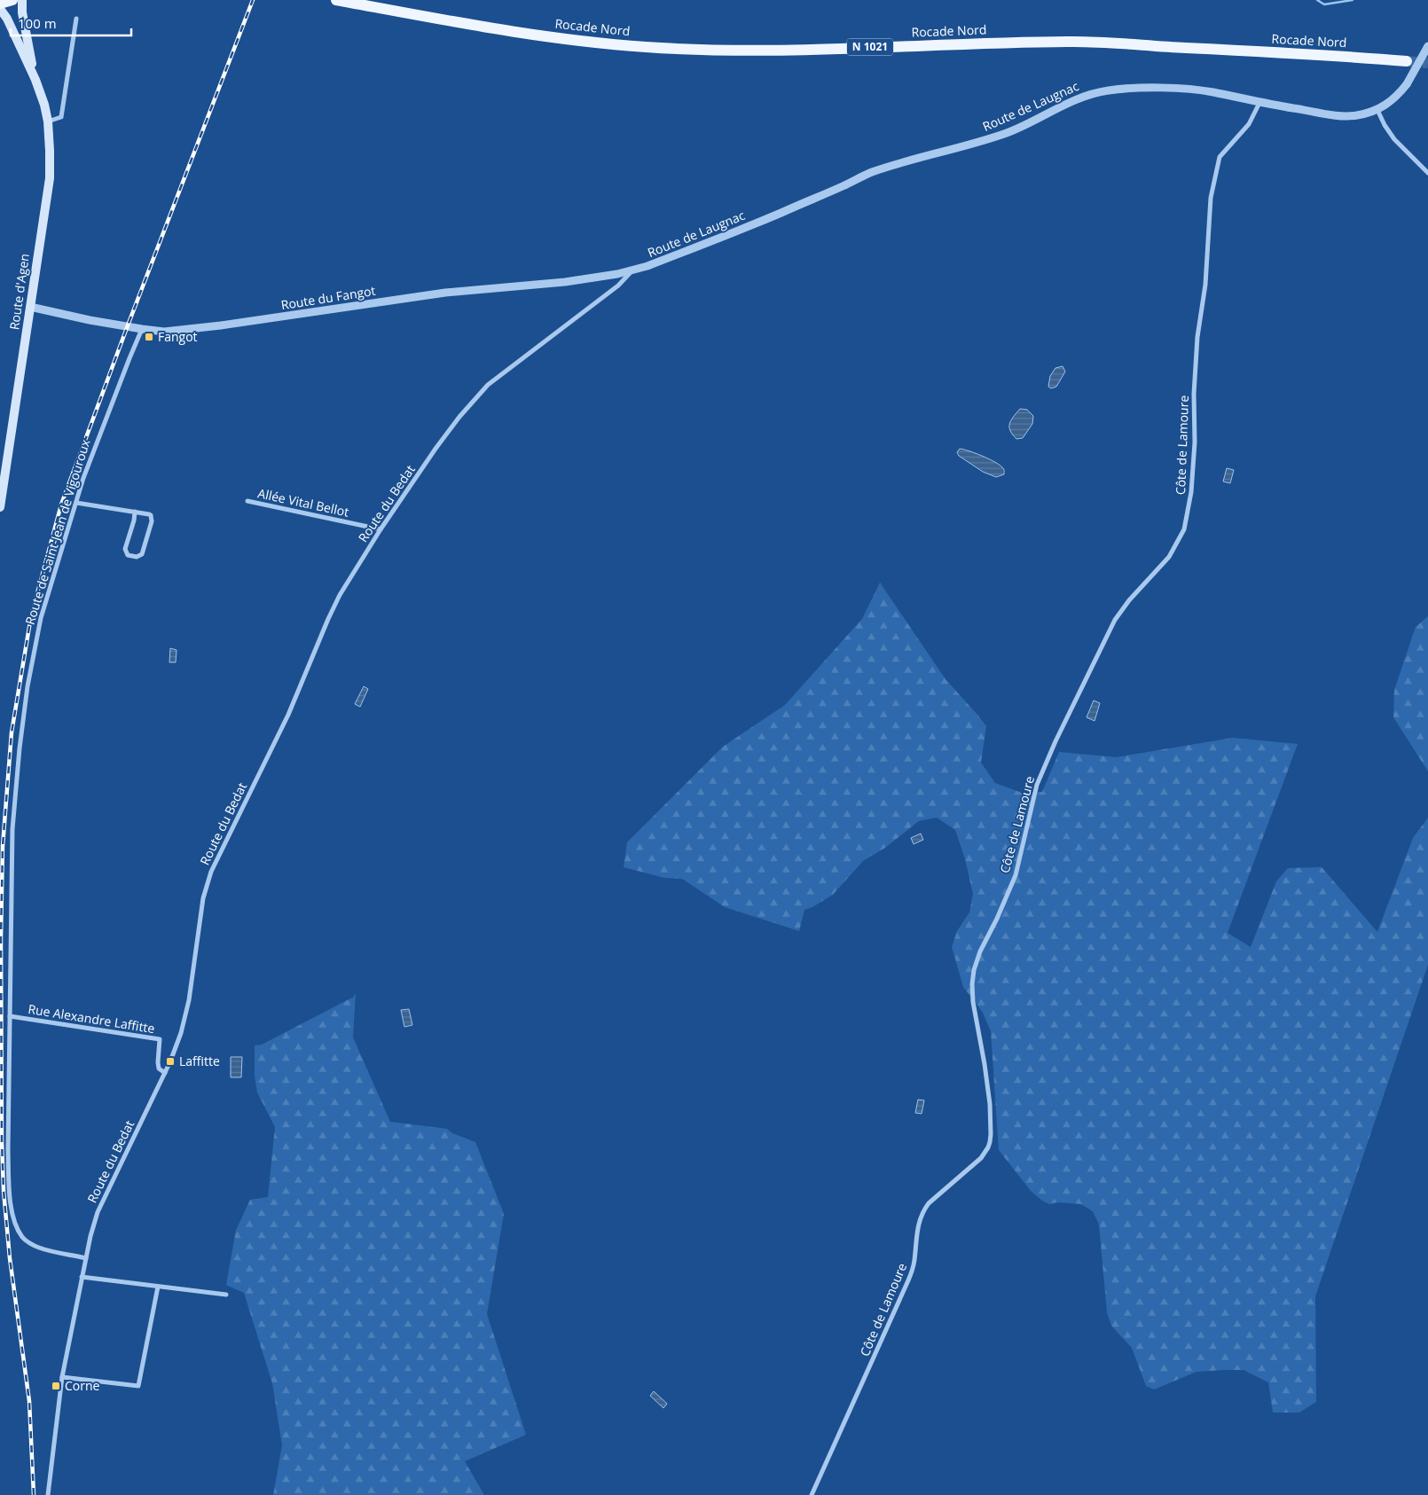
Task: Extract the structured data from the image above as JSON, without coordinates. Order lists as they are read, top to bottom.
{
  "streets": {
    "main road": ["Rocade Nord", "N 1021", "Route d'Agen"],
    "street": [
      "Route de Laugnac",
      "Route du Fangot",
      "Côte de Lamoure",
      "Allée Vital Bellot",
      "Route du Bedat",
      "Route de Saint-Jean de Vigouroux",
      "Rue Alexandre Laffitte"
    ]
  },
  "crossings": [
    ["Route de Laugnac", "Route du Fangot"],
    ["Route de Laugnac", "Côte de Lamoure"],
    ["Route de Laugnac", "Route du Bedat"],
    ["Route d'Agen", "Route du Fangot"],
    ["Route du Fangot", "Route du Bedat"],
    ["Route du Fangot", "Route de Saint-Jean de Vigouroux"],
    ["Allée Vital Bellot", "Route du Bedat"],
    ["Route du Bedat", "Route de Saint-Jean de Vigouroux"],
    ["Route du Bedat", "Rue Alexandre Laffitte"],
    ["Route de Saint-Jean de Vigouroux", "Rue Alexandre Laffitte"]
  ],
  "places": {
    "transit": ["Fangot", "Laffitte", "Corne"]
  },
  "scale_bar": "100 m"
}
